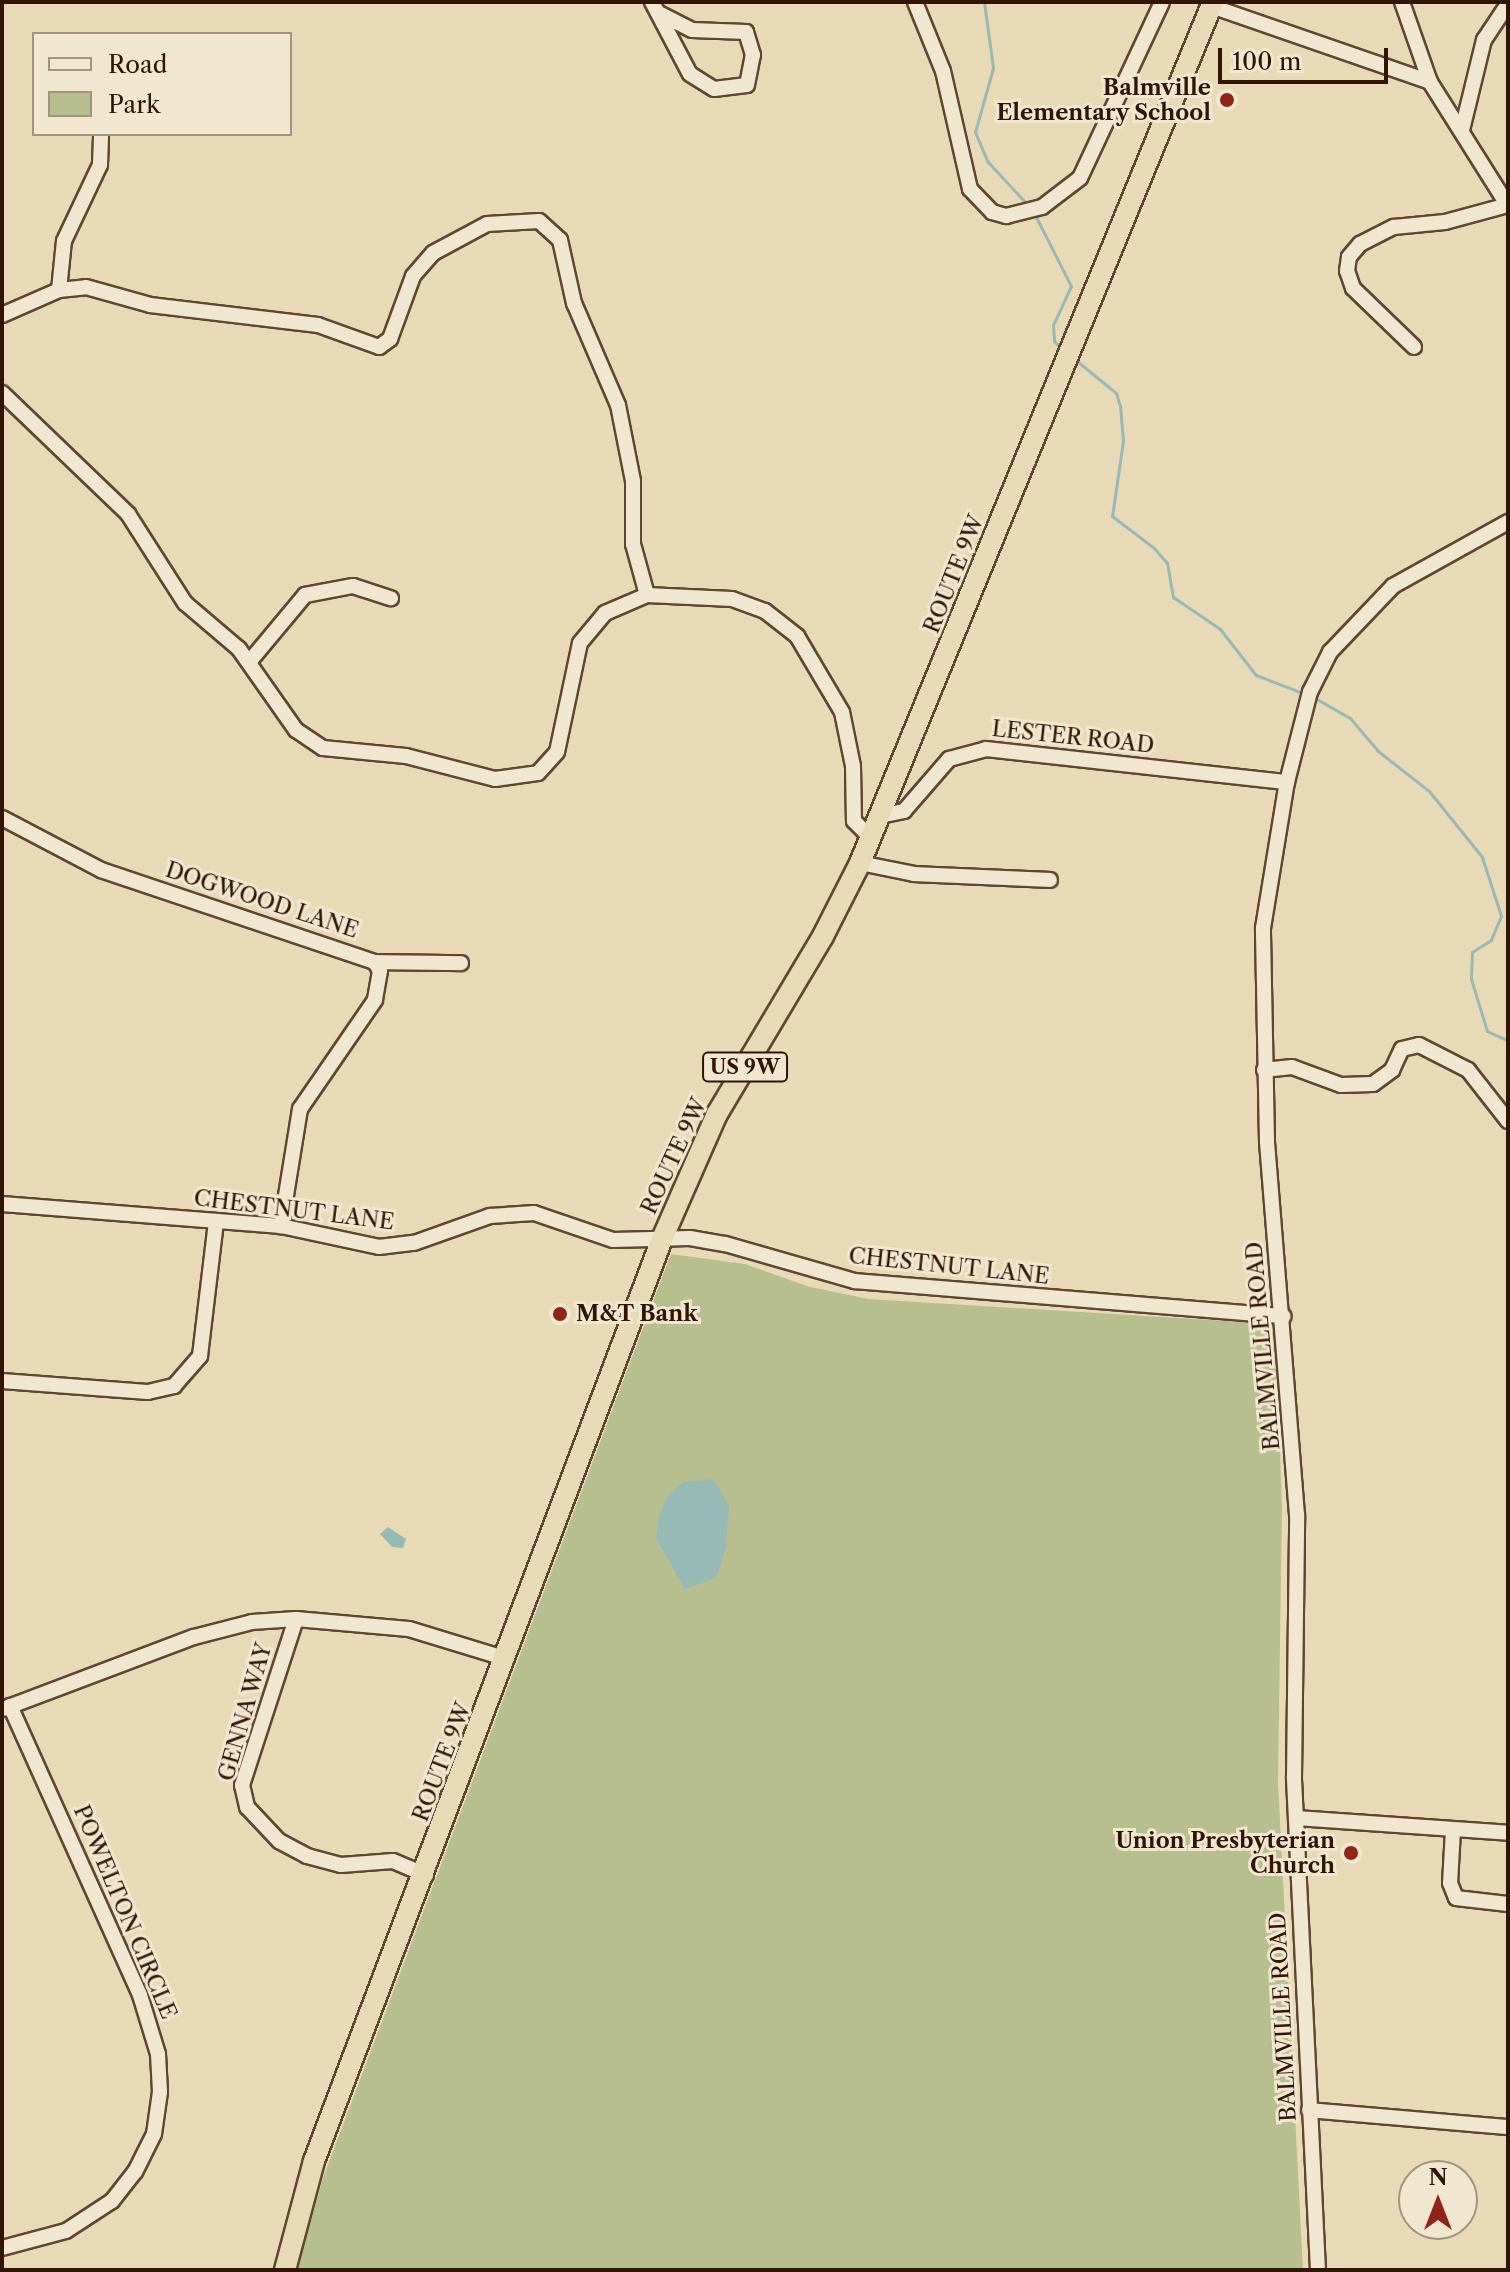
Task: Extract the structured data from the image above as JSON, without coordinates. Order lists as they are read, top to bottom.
{
  "streets": {
    "highway": ["ROUTE 9W", "US 9W"],
    "street": [
      "LESTER ROAD",
      "DOGWOOD LANE",
      "CHESTNUT LANE",
      "BALMVILLE ROAD",
      "GENNA WAY",
      "POWELTON CIRCLE"
    ]
  },
  "crossings": [
    ["ROUTE 9W", "LESTER ROAD"],
    ["ROUTE 9W", "CHESTNUT LANE"],
    ["ROUTE 9W", "GENNA WAY"],
    ["LESTER ROAD", "BALMVILLE ROAD"],
    ["DOGWOOD LANE", "CHESTNUT LANE"],
    ["CHESTNUT LANE", "BALMVILLE ROAD"]
  ],
  "places": ["Balmville Elementary School", "M&T Bank", "Union Presbyterian Church"],
  "legend": ["Road", "Park"],
  "scale_bar": "100 m",
  "north": "top"
}
